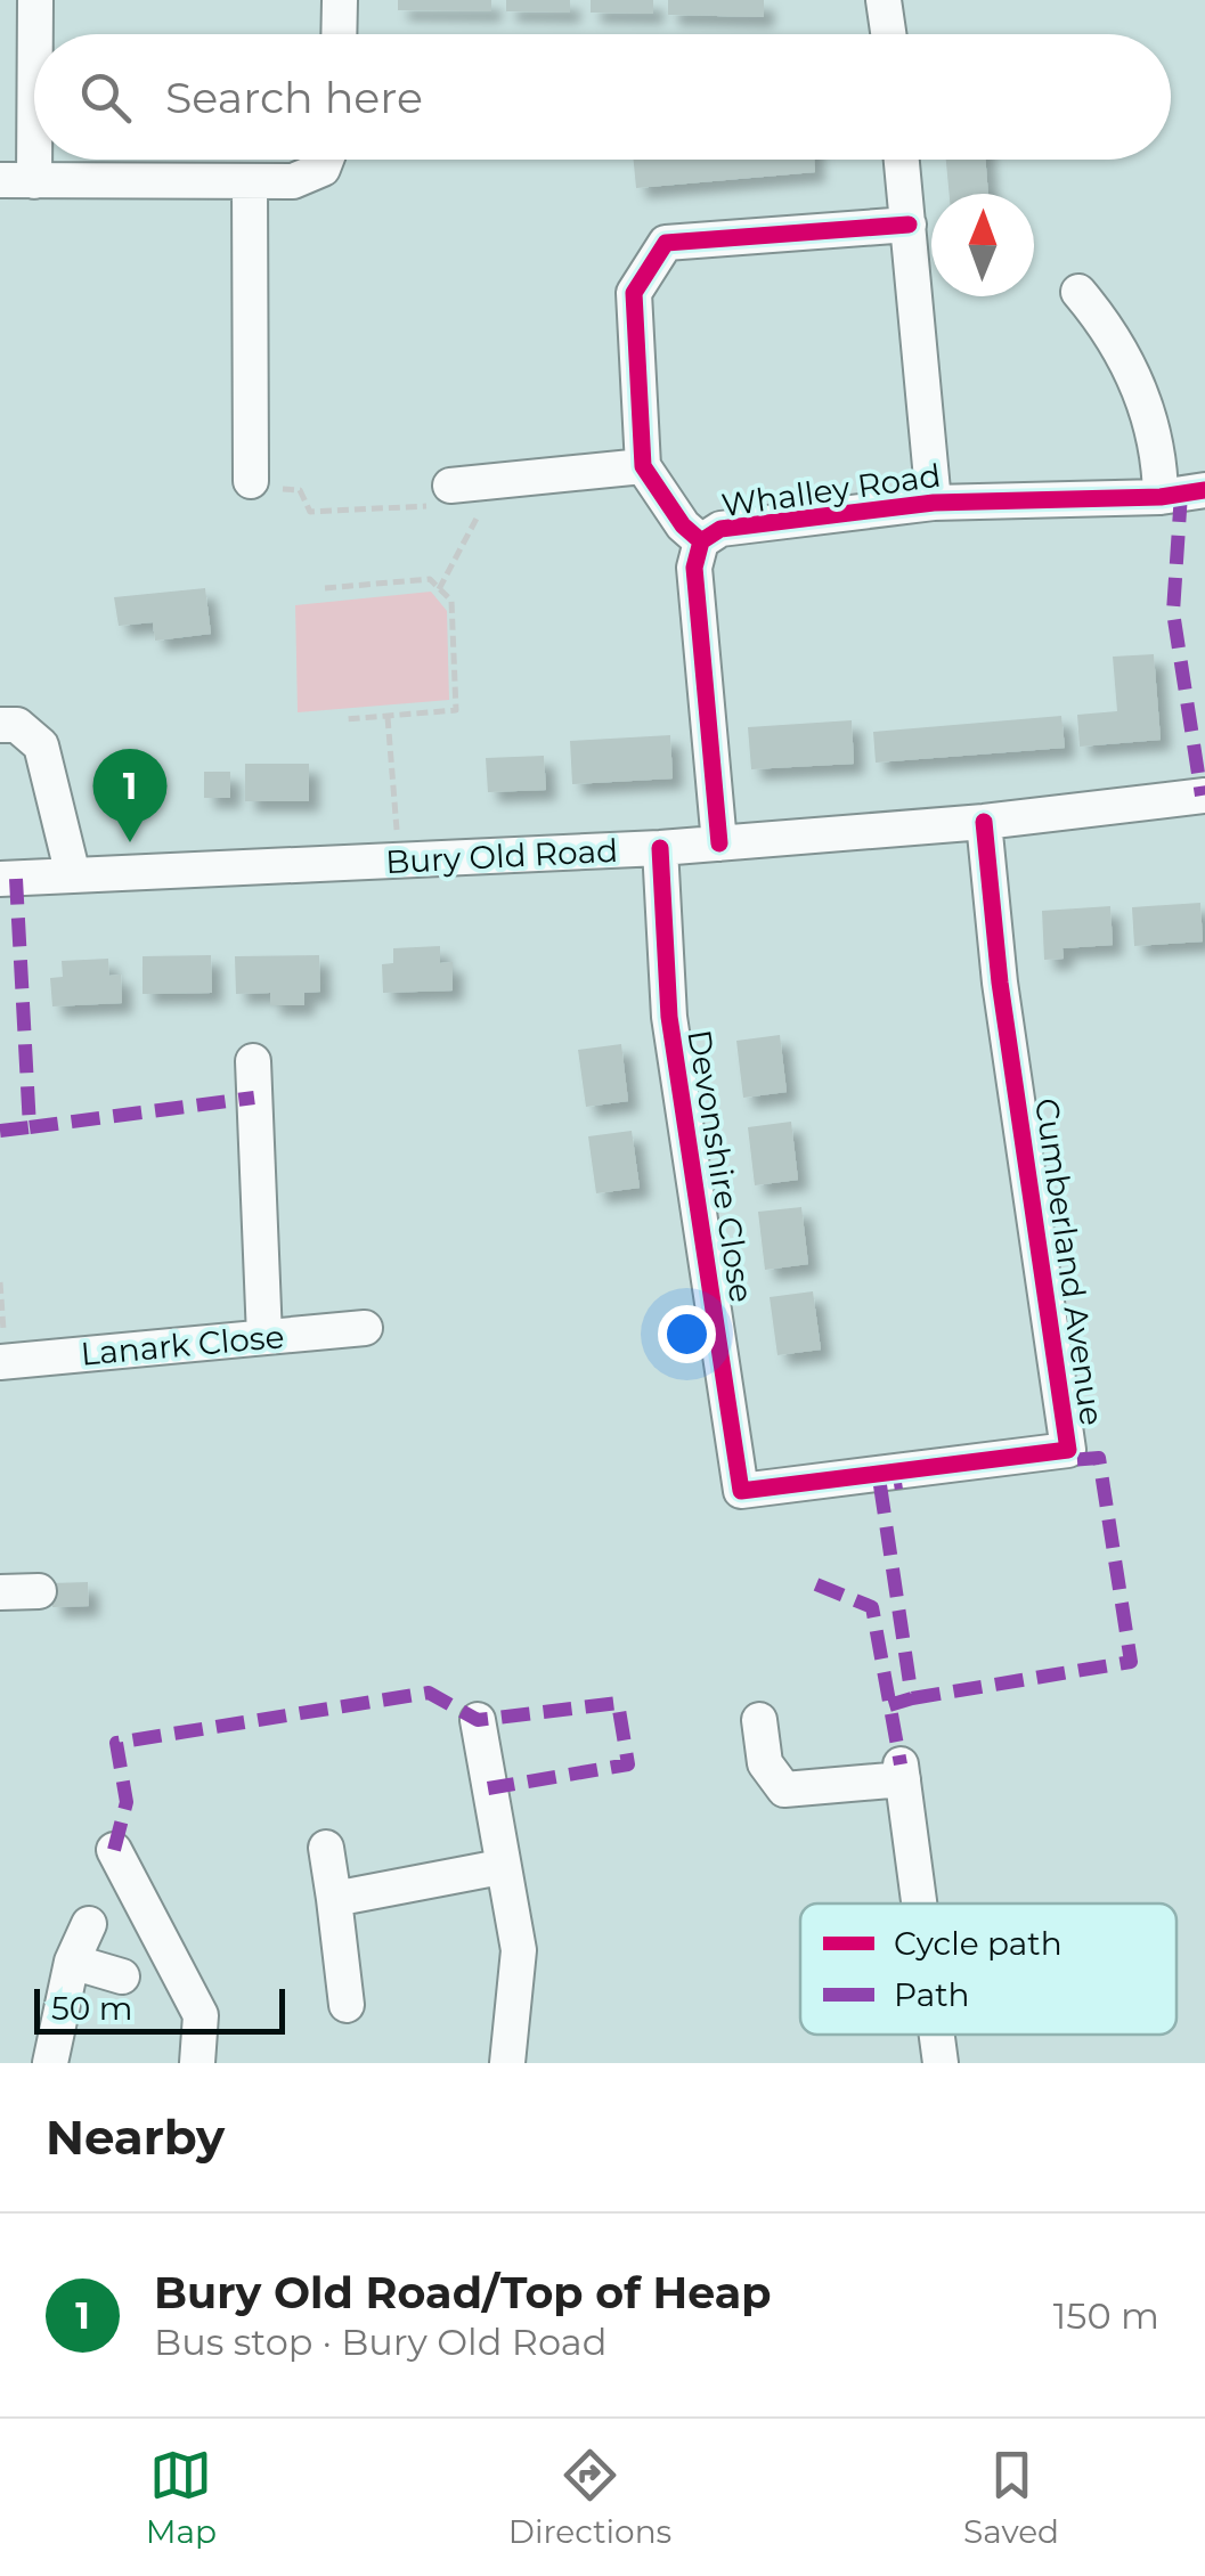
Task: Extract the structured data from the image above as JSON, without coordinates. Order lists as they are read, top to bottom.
{
  "streets": {
    "street": [
      "Whalley Road",
      "Bury Old Road",
      "Devonshire Close",
      "Cumberland Avenue",
      "Lanark Close"
    ]
  },
  "crossings": [
    ["Whalley Road", "Bury Old Road"],
    ["Bury Old Road", "Devonshire Close"],
    ["Bury Old Road", "Cumberland Avenue"],
    ["Devonshire Close", "Cumberland Avenue"]
  ],
  "legend": ["Cycle path", "Path"],
  "scale_bar": "50 m",
  "north": "top",
  "page": {
    "search": "Search here",
    "pins": "1",
    "scale": "50 m",
    "heading": "Nearby",
    "list": [
      {
        "mark": "1",
        "name": "Bury Old Road/Top of Heap",
        "note": "Bus stop · Bury Old Road",
        "value": "150 m"
      }
    ],
    "nav": ["Map", "Directions", "Saved"]
  }
}
